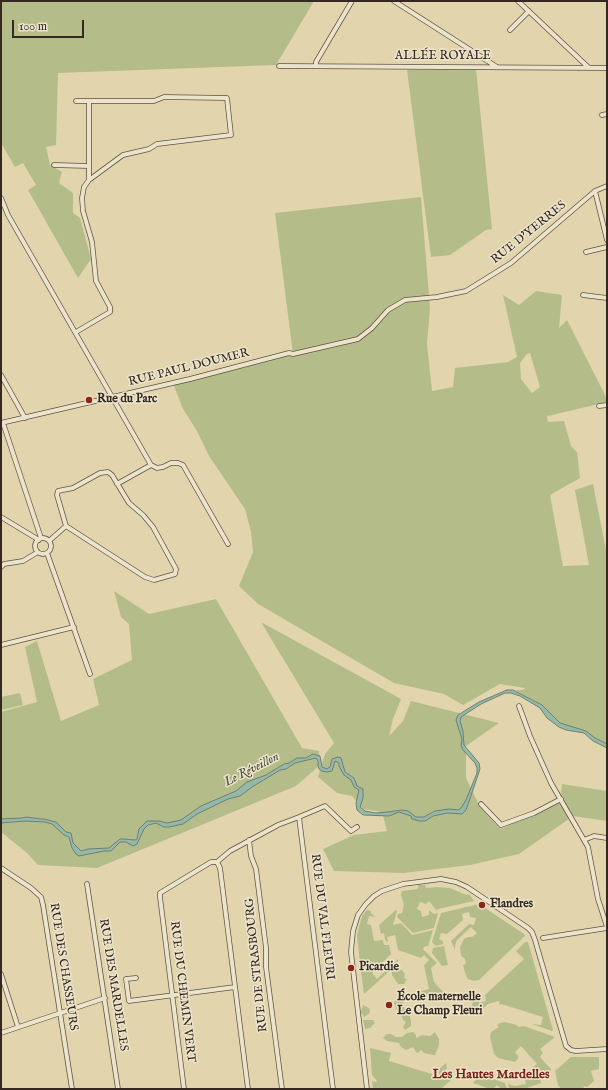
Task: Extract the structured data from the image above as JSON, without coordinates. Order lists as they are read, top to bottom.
{
  "streets": {
    "street": [
      "ALLÉE ROYALE",
      "RUE D'YERRES",
      "RUE PAUL DOUMER",
      "RUE DU VAL FLEURI",
      "RUE DE STRASBOURG",
      "RUE DES CHASSEURS",
      "RUE DES MARDELLES",
      "RUE DU CHEMIN VERT"
    ]
  },
  "crossings": [
    ["RUE D'YERRES", "RUE PAUL DOUMER"]
  ],
  "districts": ["Les Hautes Mardelles"],
  "water": ["Le Réveillon"],
  "places": [
    "Rue du Parc",
    "Flandres",
    "Picardie",
    "École maternelle Le Champ Fleuri"
  ],
  "scale_bar": "100 m"
}
